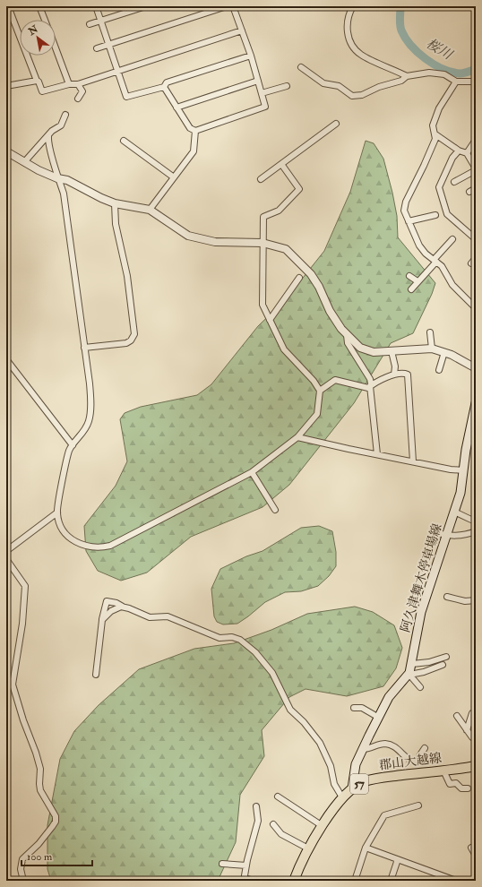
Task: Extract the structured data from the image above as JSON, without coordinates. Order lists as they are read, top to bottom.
{
  "streets": {
    "main road": ["阿久津舞木停車場線", "郡山大越線", "57"]
  },
  "crossings": [
    ["阿久津舞木停車場線", "郡山大越線"]
  ],
  "water": ["桜川"],
  "scale_bar": "100 m",
  "north": "top left"
}
